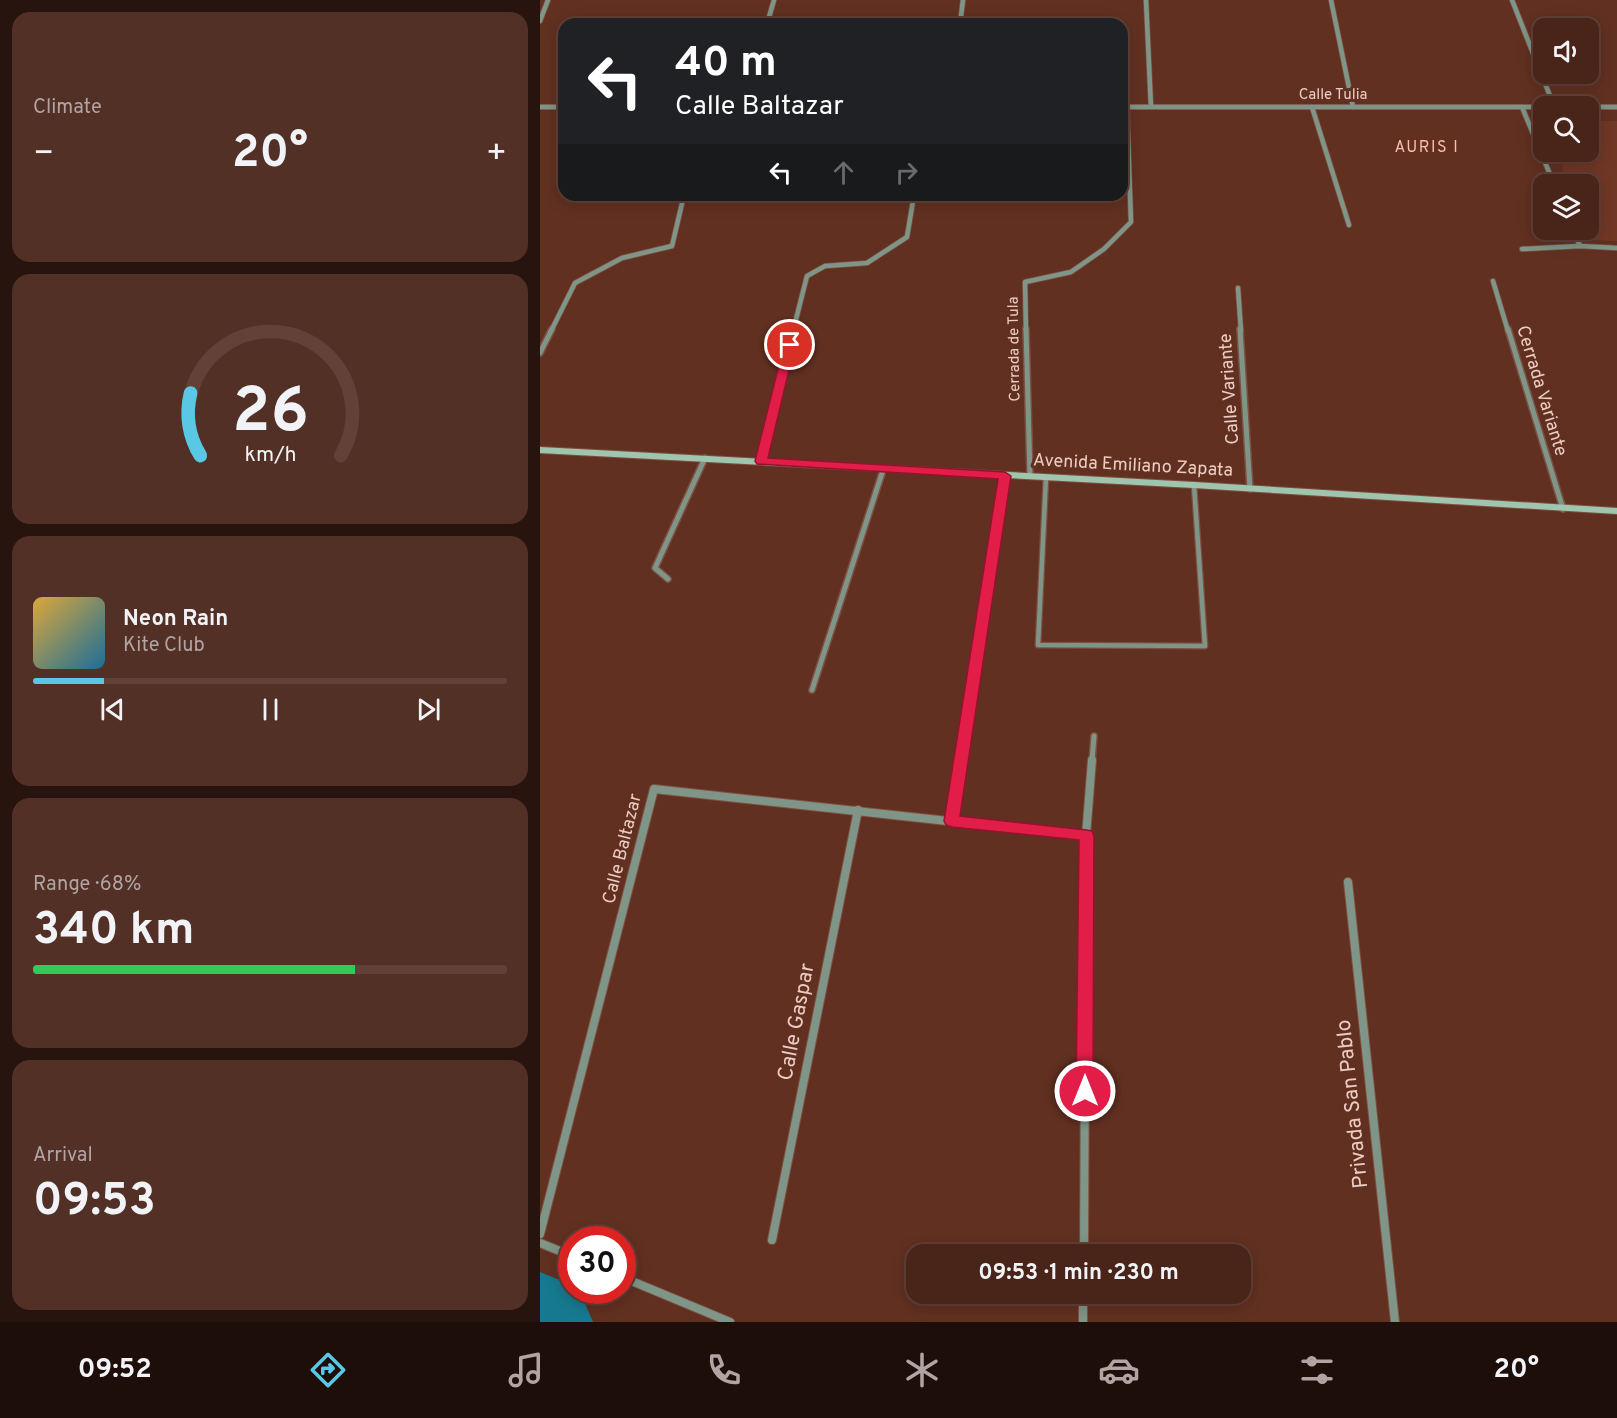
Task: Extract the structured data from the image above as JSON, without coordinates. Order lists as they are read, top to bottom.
{
  "streets": {
    "main road": ["Avenida Emiliano Zapata"],
    "street": [
      "Calle Tulia",
      "Cerrada de Tula",
      "Calle Variante",
      "Cerrada Variante",
      "Calle Baltazar",
      "Calle Gaspar",
      "Privada San Pablo"
    ]
  },
  "crossings": [
    ["Cerrada de Tula", "Avenida Emiliano Zapata"],
    ["Calle Variante", "Avenida Emiliano Zapata"],
    ["Cerrada Variante", "Avenida Emiliano Zapata"],
    ["Calle Baltazar", "Calle Gaspar"]
  ],
  "districts": ["AURIS I"],
  "page": {
    "tile": [
      "Climate",
      ["Range · 68%", "340 km"],
      ["Arrival", "09:53"]
    ],
    "turn": ["40 m", "Calle Baltazar"],
    "heat": ["−", "20°", "+"],
    "song": ["Neon Rain", "Kite Club"],
    "limit": "30",
    "trip": "09:53 · 1 min · 230 m",
    "tabs": ["09:52", "20°"],
    "gauge": ["26", "km/h"]
  }
}
